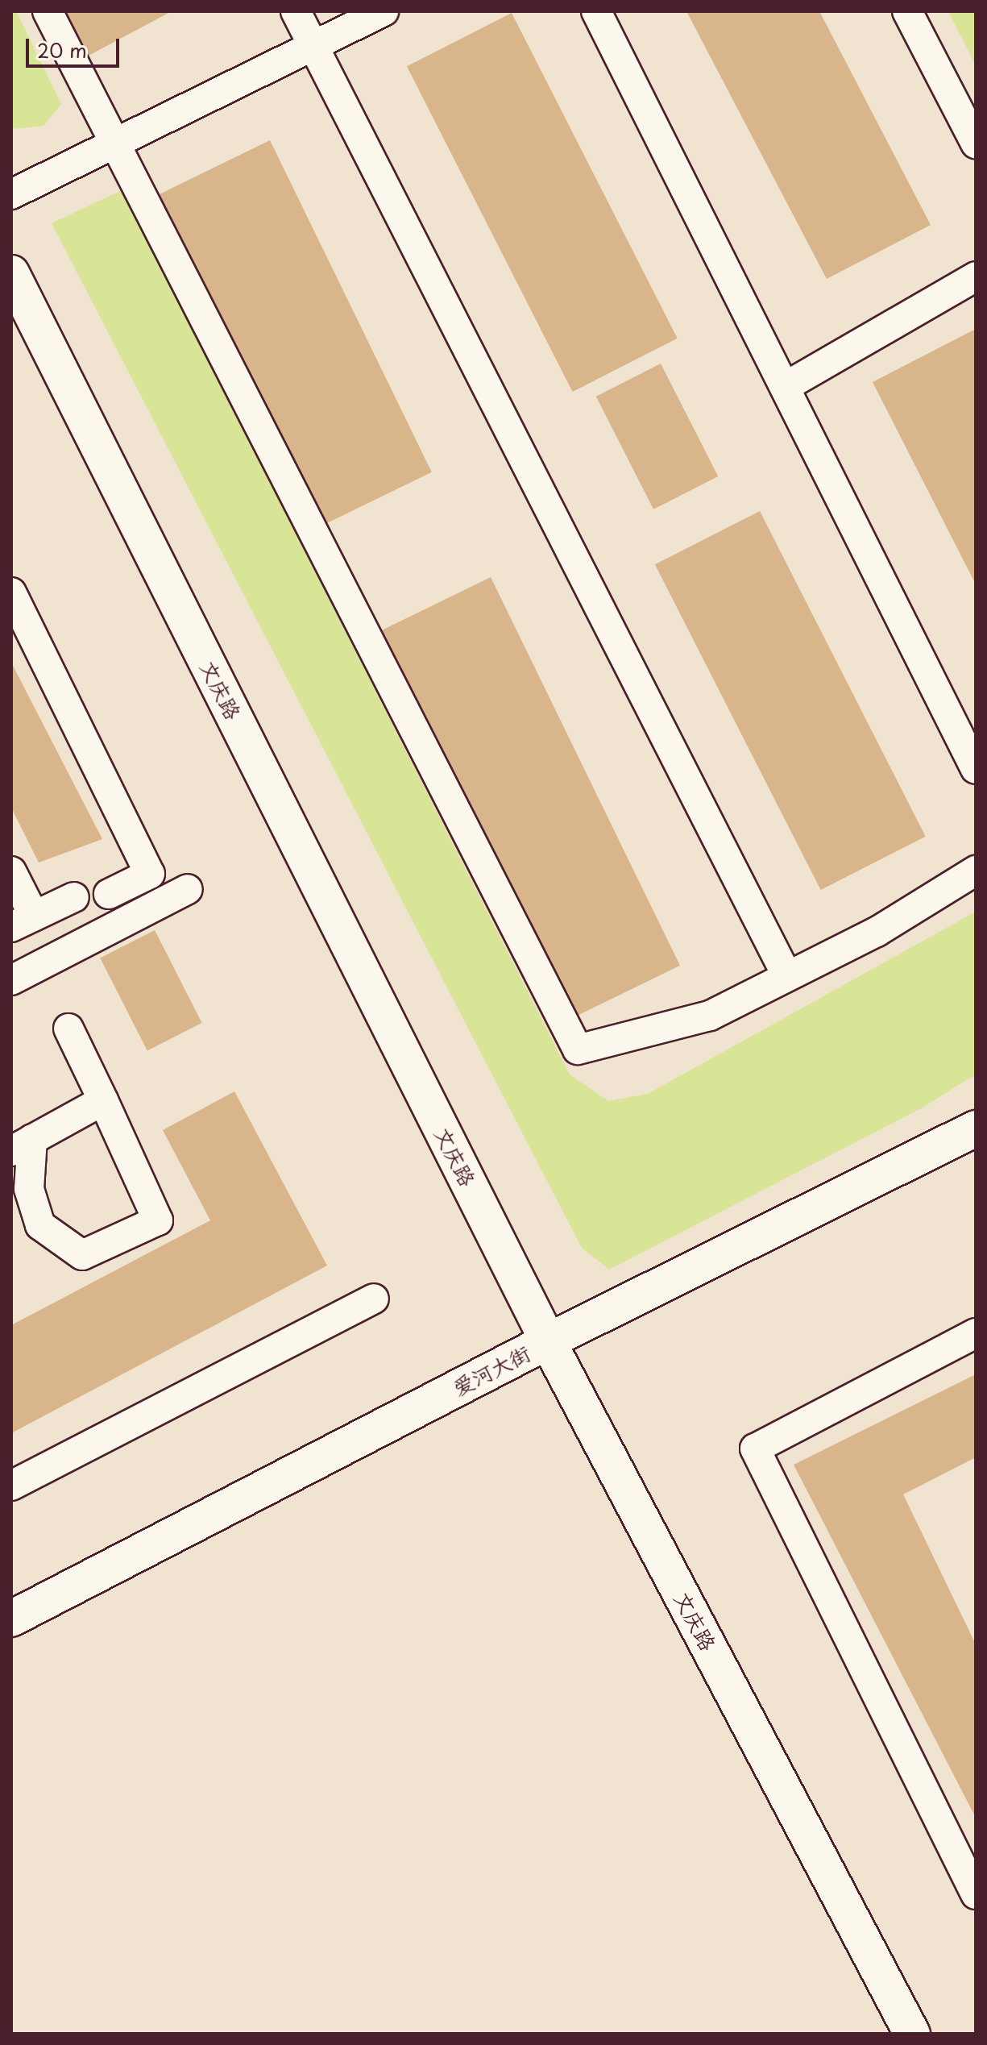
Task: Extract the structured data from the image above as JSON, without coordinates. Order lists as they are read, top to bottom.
{
  "streets": {
    "street": ["文庆路", "爱河大街"]
  },
  "crossings": [
    ["文庆路", "爱河大街"]
  ],
  "scale_bar": "20 m"
}
